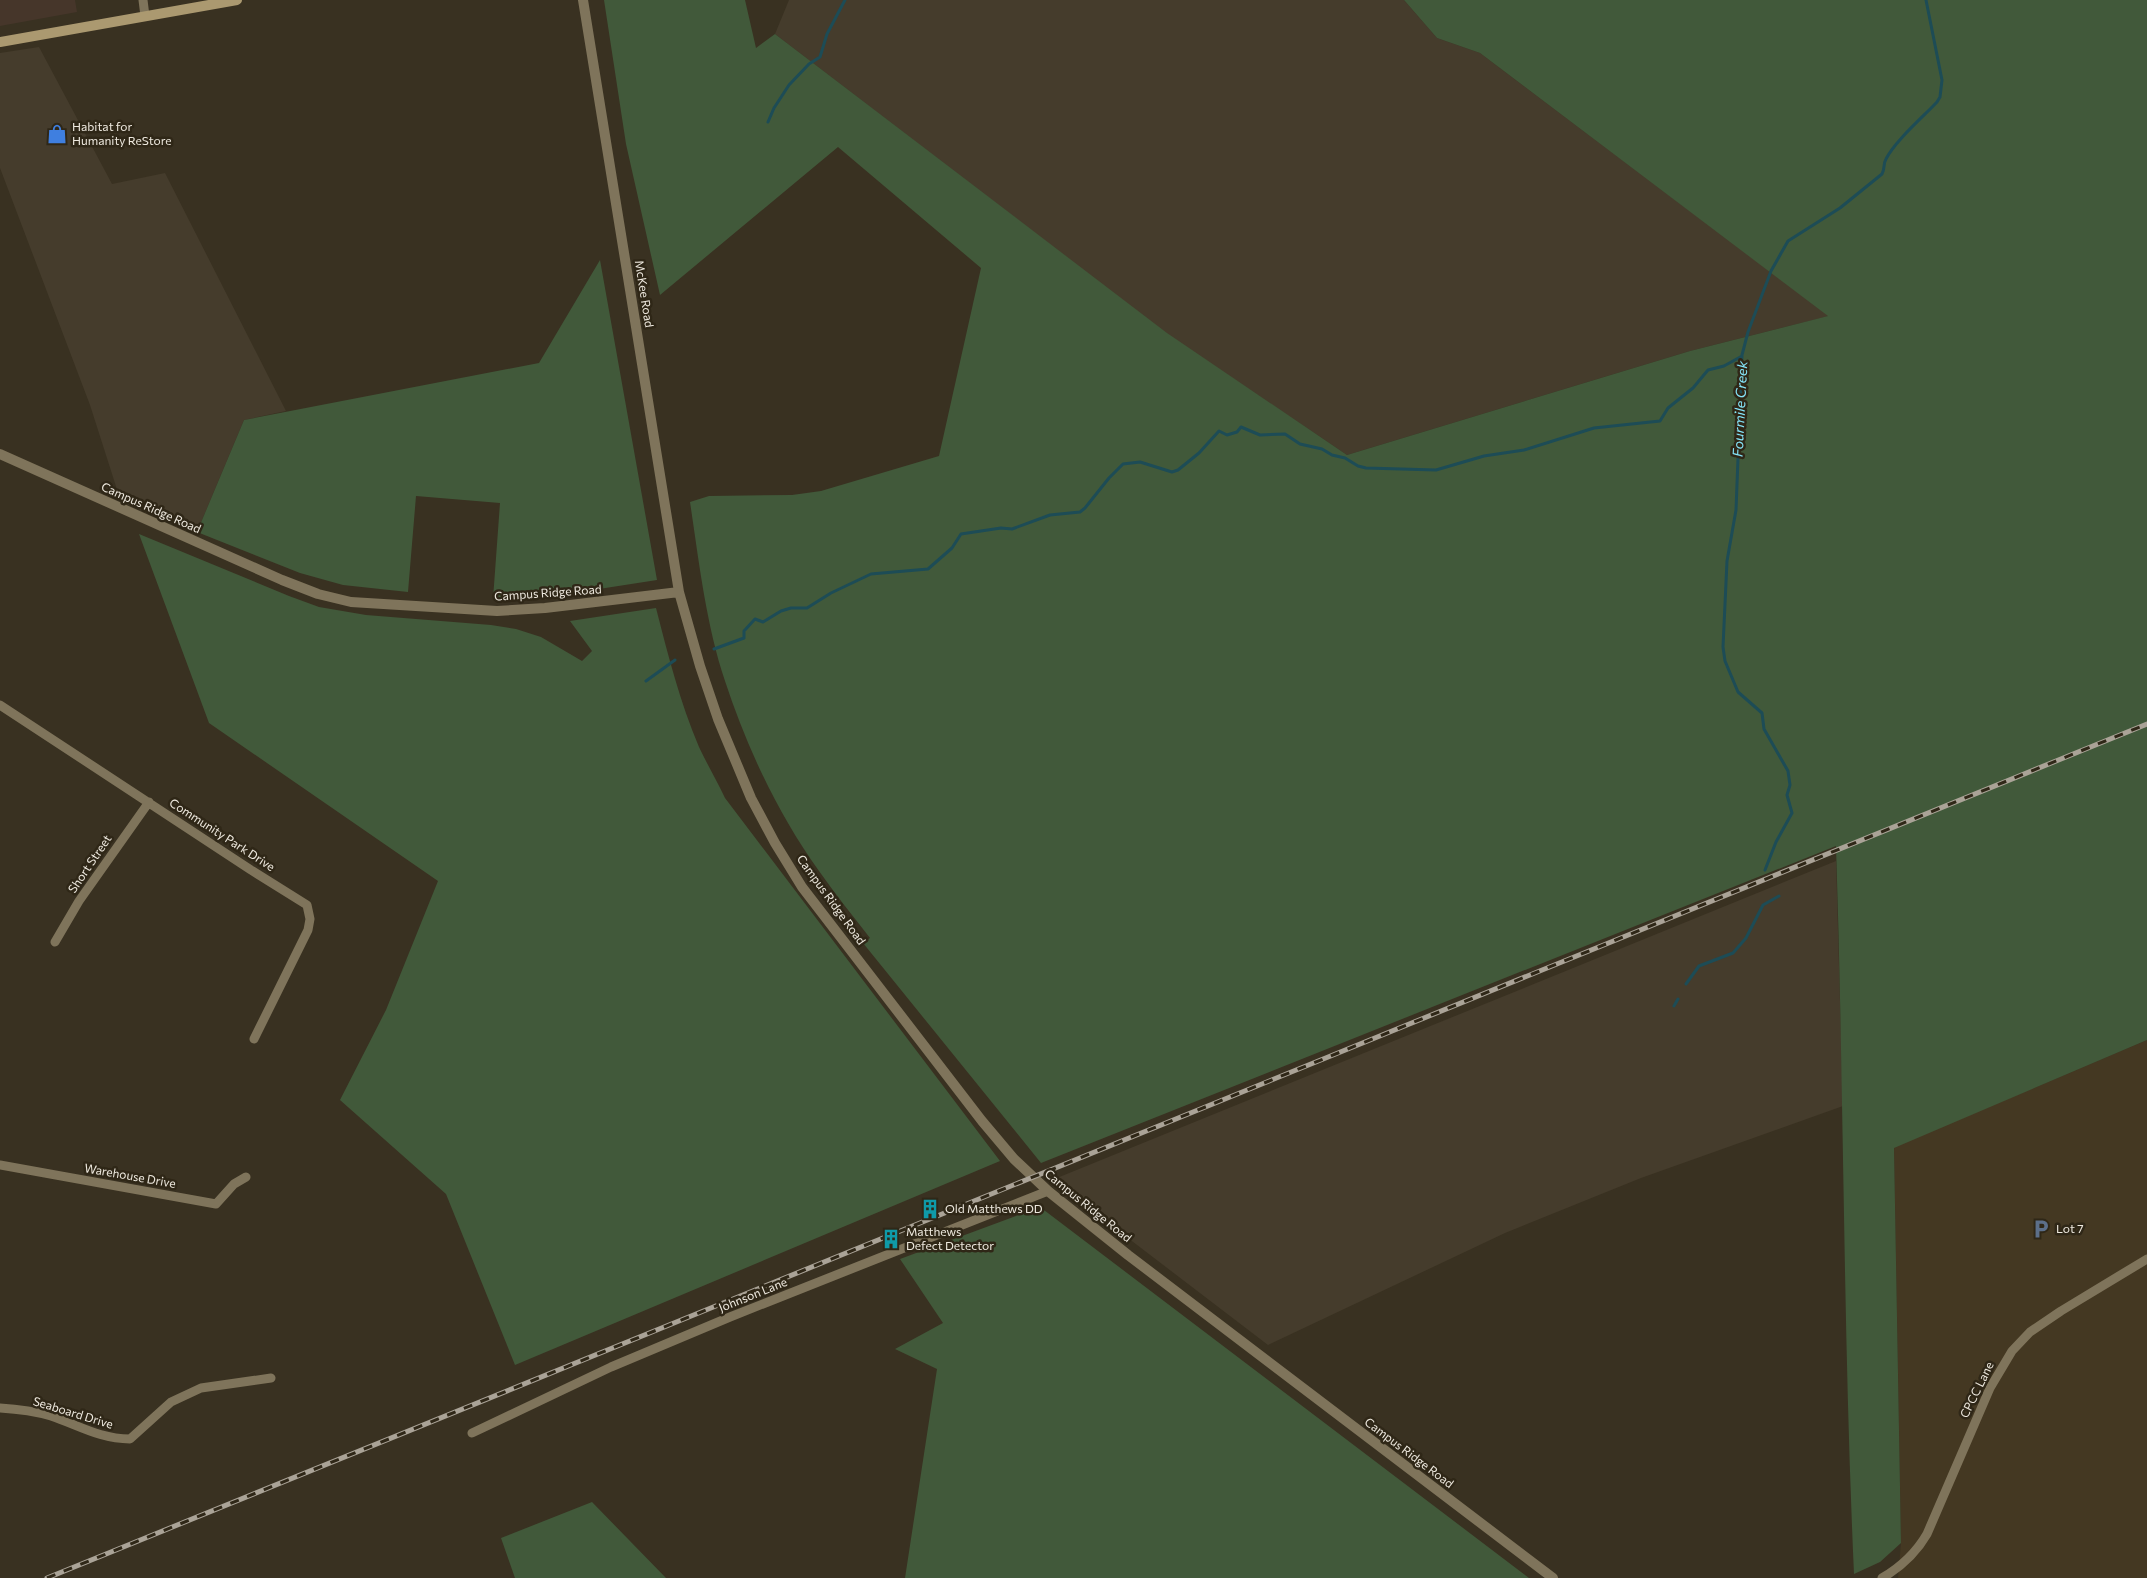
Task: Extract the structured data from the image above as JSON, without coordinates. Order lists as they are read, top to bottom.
{
  "streets": {
    "street": [
      "McKee Road",
      "Campus Ridge Road",
      "Community Park Drive",
      "Short Street",
      "Warehouse Drive",
      "Johnson Lane",
      "CPCC Lane",
      "Seaboard Drive"
    ]
  },
  "crossings": [
    ["McKee Road", "Campus Ridge Road"],
    ["Campus Ridge Road", "Johnson Lane"],
    ["Community Park Drive", "Short Street"]
  ],
  "water": ["Fourmile Creek"],
  "places": {
    "shop": ["Habitat for Humanity ReStore"],
    "building": ["Old Matthews DD", "Matthews Defect Detector"],
    "parking": ["Lot 7"]
  }
}
